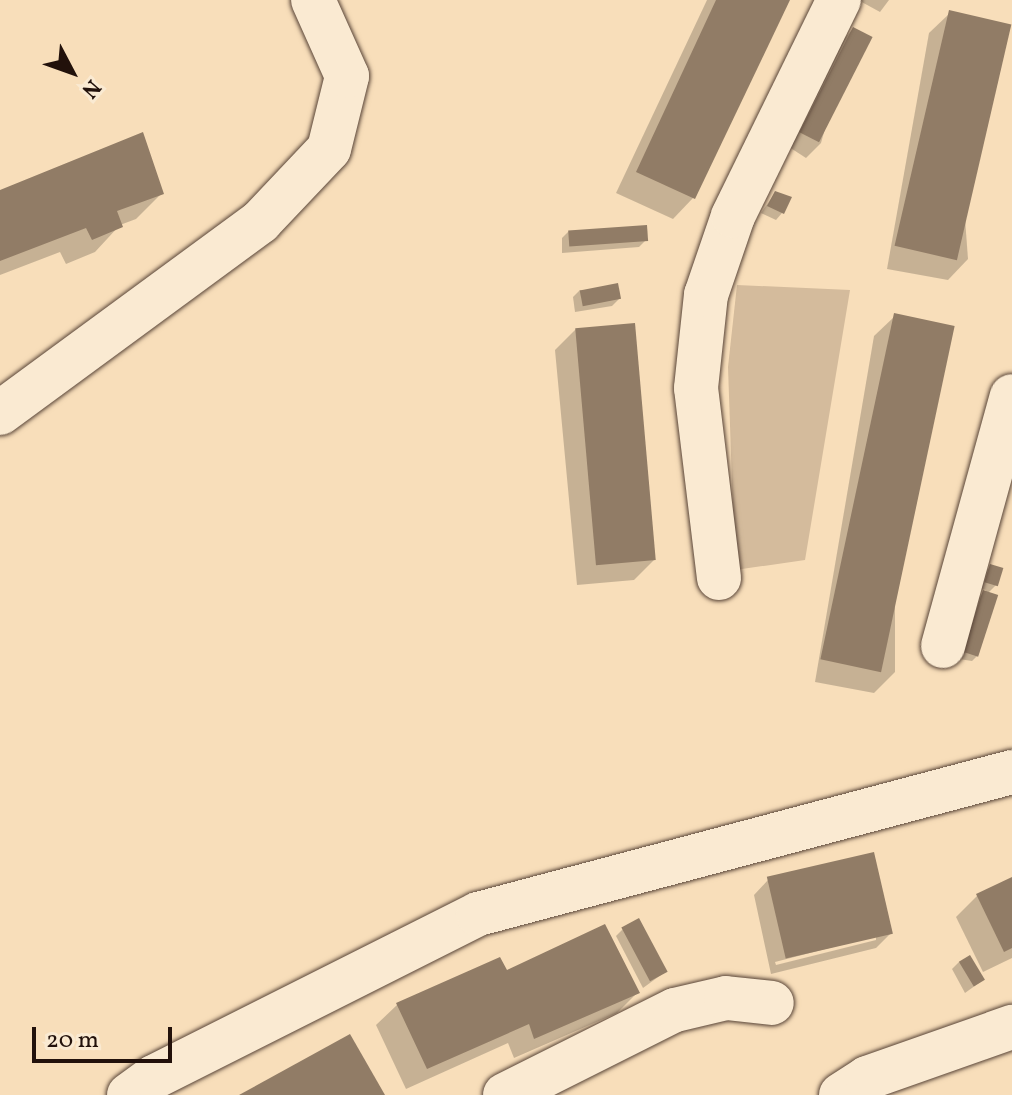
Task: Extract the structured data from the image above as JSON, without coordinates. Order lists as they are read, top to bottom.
{
  "scale_bar": "20 m",
  "north": "bottom right"
}
